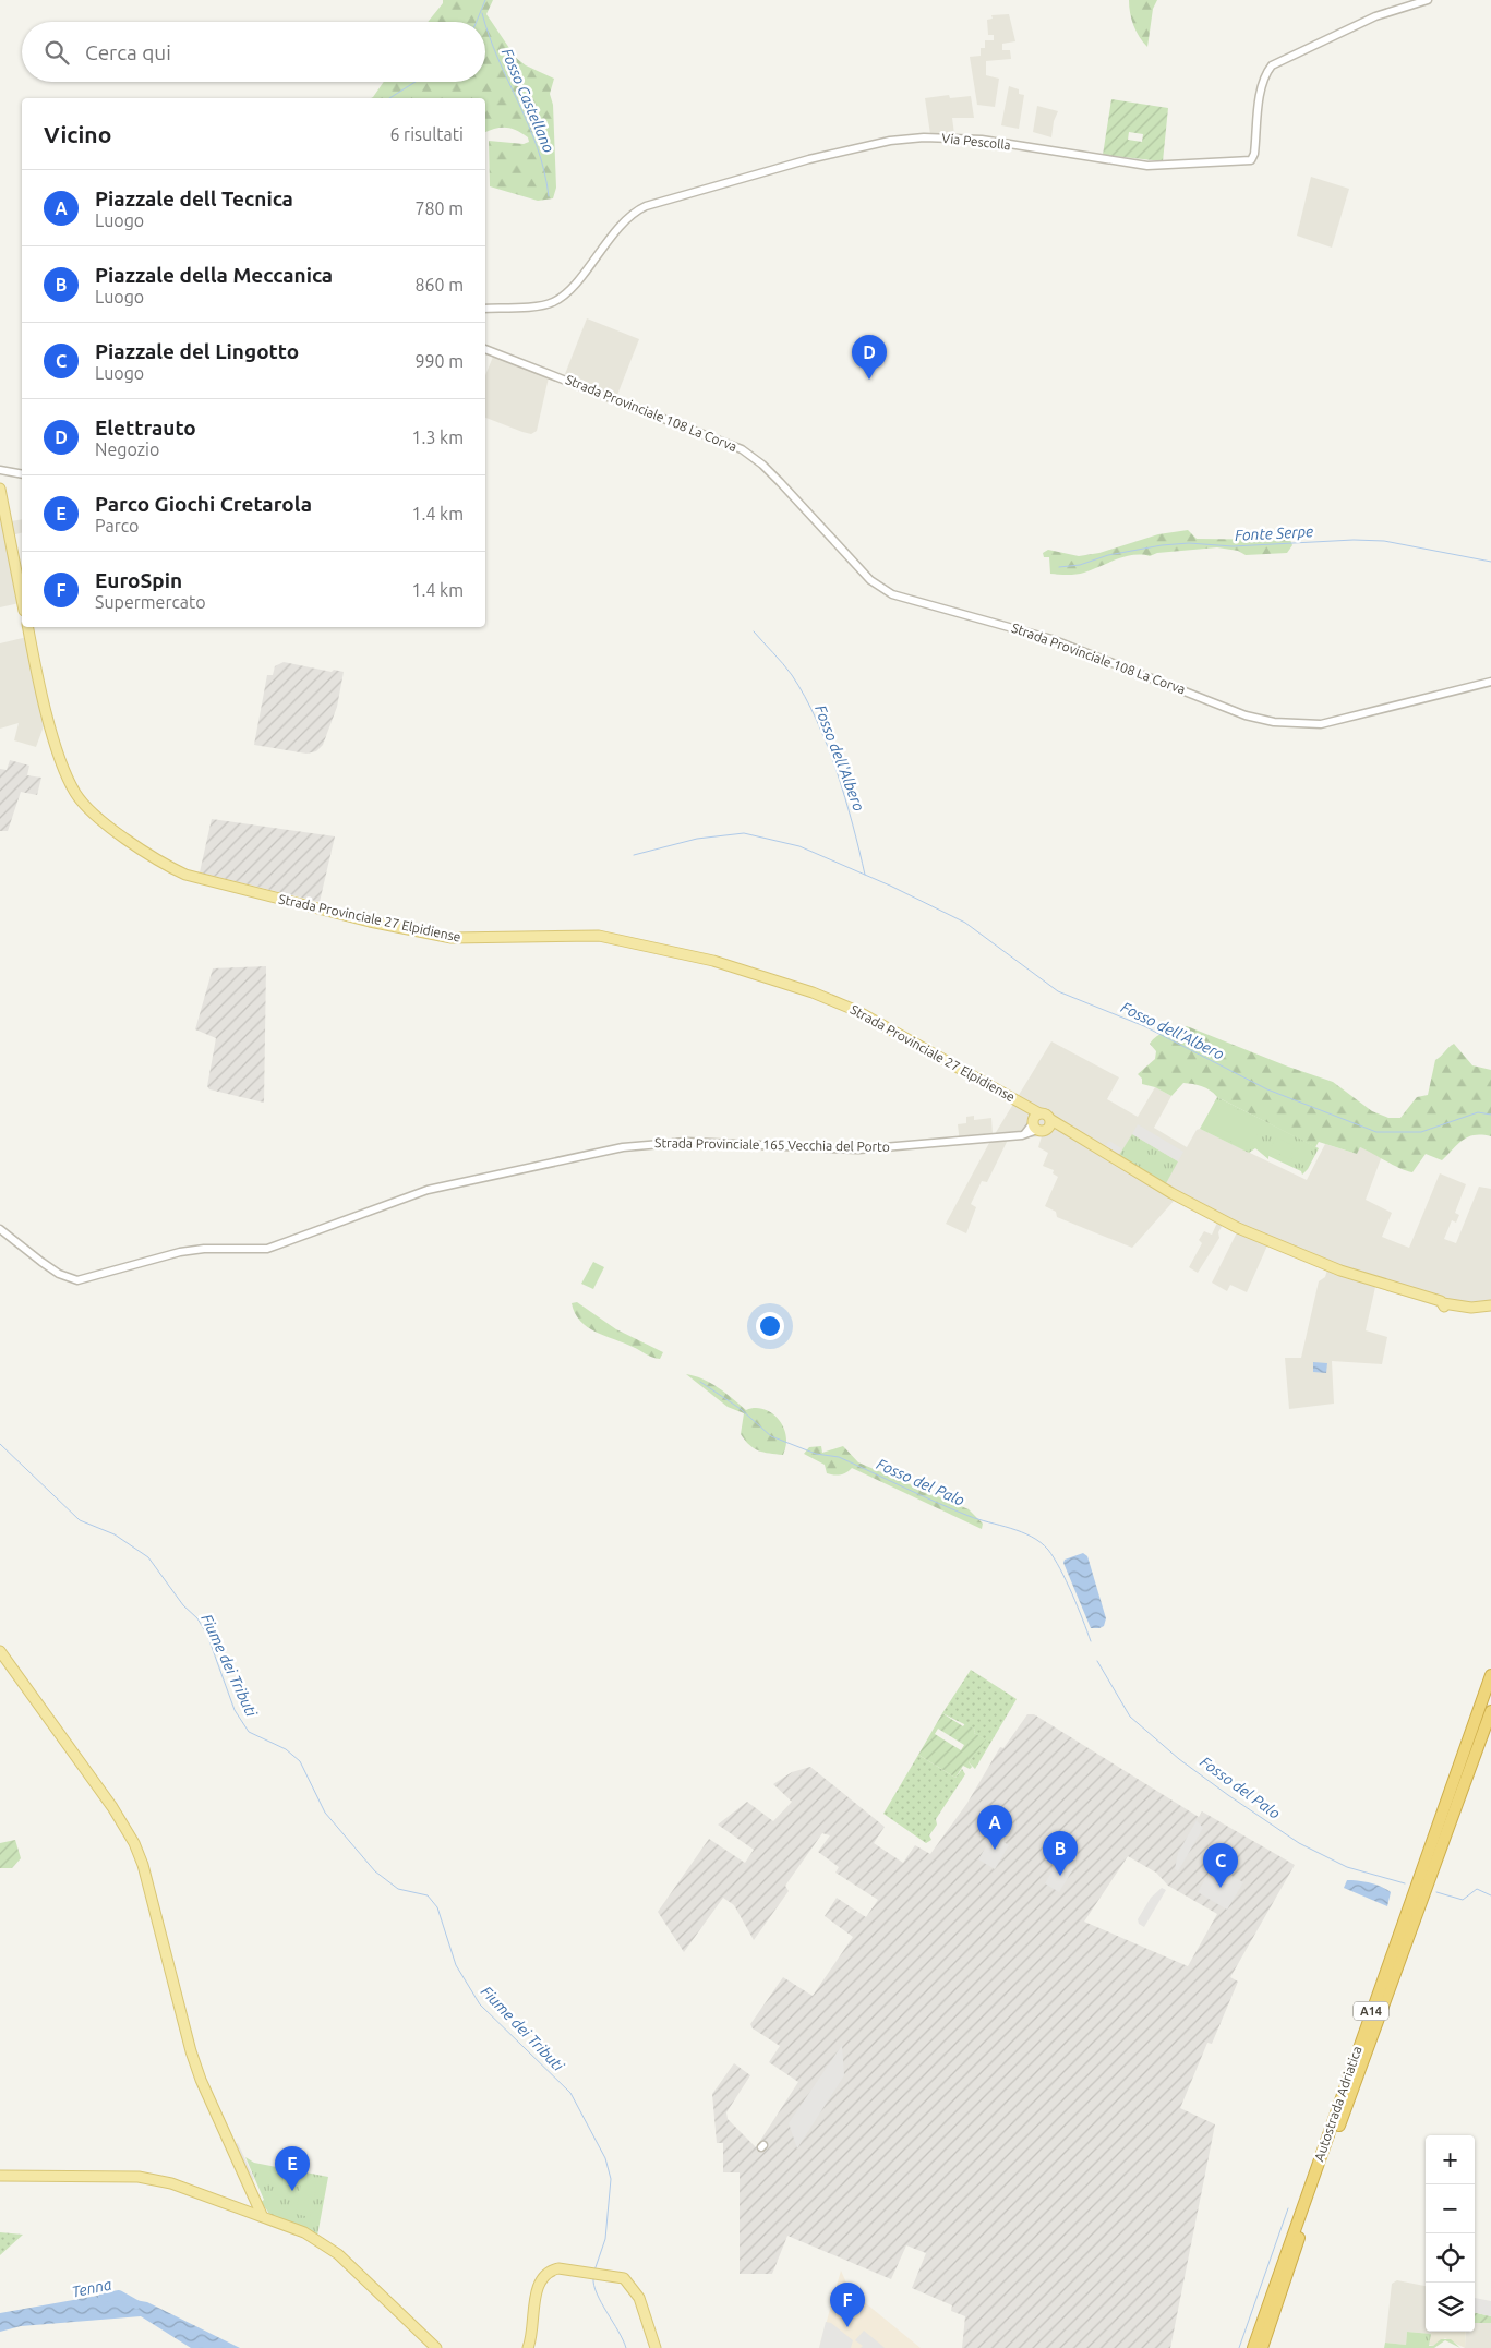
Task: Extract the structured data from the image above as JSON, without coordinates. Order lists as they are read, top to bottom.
{
  "streets": {
    "highway": ["A14", "Autostrada Adriatica"],
    "main road": ["Strada Provinciale 27 Elpidiense"],
    "street": ["Via Pescolla", "Strada Provinciale 108 La Corva", "Strada Provinciale 165 Vecchia del Porto"]
  },
  "crossings": [
    ["Strada Provinciale 27 Elpidiense", "Strada Provinciale 165 Vecchia del Porto"]
  ],
  "water": [
    "Fosso Castellano",
    "Fonte Serpe",
    "Fosso dell'Albero",
    "Fosso del Palo",
    "Fiume dei Tributi",
    "Tenna"
  ],
  "page": {
    "search": "Cerca qui",
    "heading": ["Vicino", "6 risultati"],
    "list": [
      {
        "mark": "A",
        "name": "Piazzale dell Tecnica",
        "note": "Luogo",
        "value": "780 m"
      },
      {
        "mark": "B",
        "name": "Piazzale della Meccanica",
        "note": "Luogo",
        "value": "860 m"
      },
      {
        "mark": "C",
        "name": "Piazzale del Lingotto",
        "note": "Luogo",
        "value": "990 m"
      },
      {
        "mark": "D",
        "name": "Elettrauto",
        "note": "Negozio",
        "value": "1.3 km"
      },
      {
        "mark": "E",
        "name": "Parco Giochi Cretarola",
        "note": "Parco",
        "value": "1.4 km"
      },
      {
        "mark": "F",
        "name": "EuroSpin",
        "note": "Supermercato",
        "value": "1.4 km"
      }
    ],
    "pins": [
      "D",
      "A",
      "B",
      "C",
      "E",
      "F"
    ],
    "map_buttons": ["+", "−"]
  }
}
